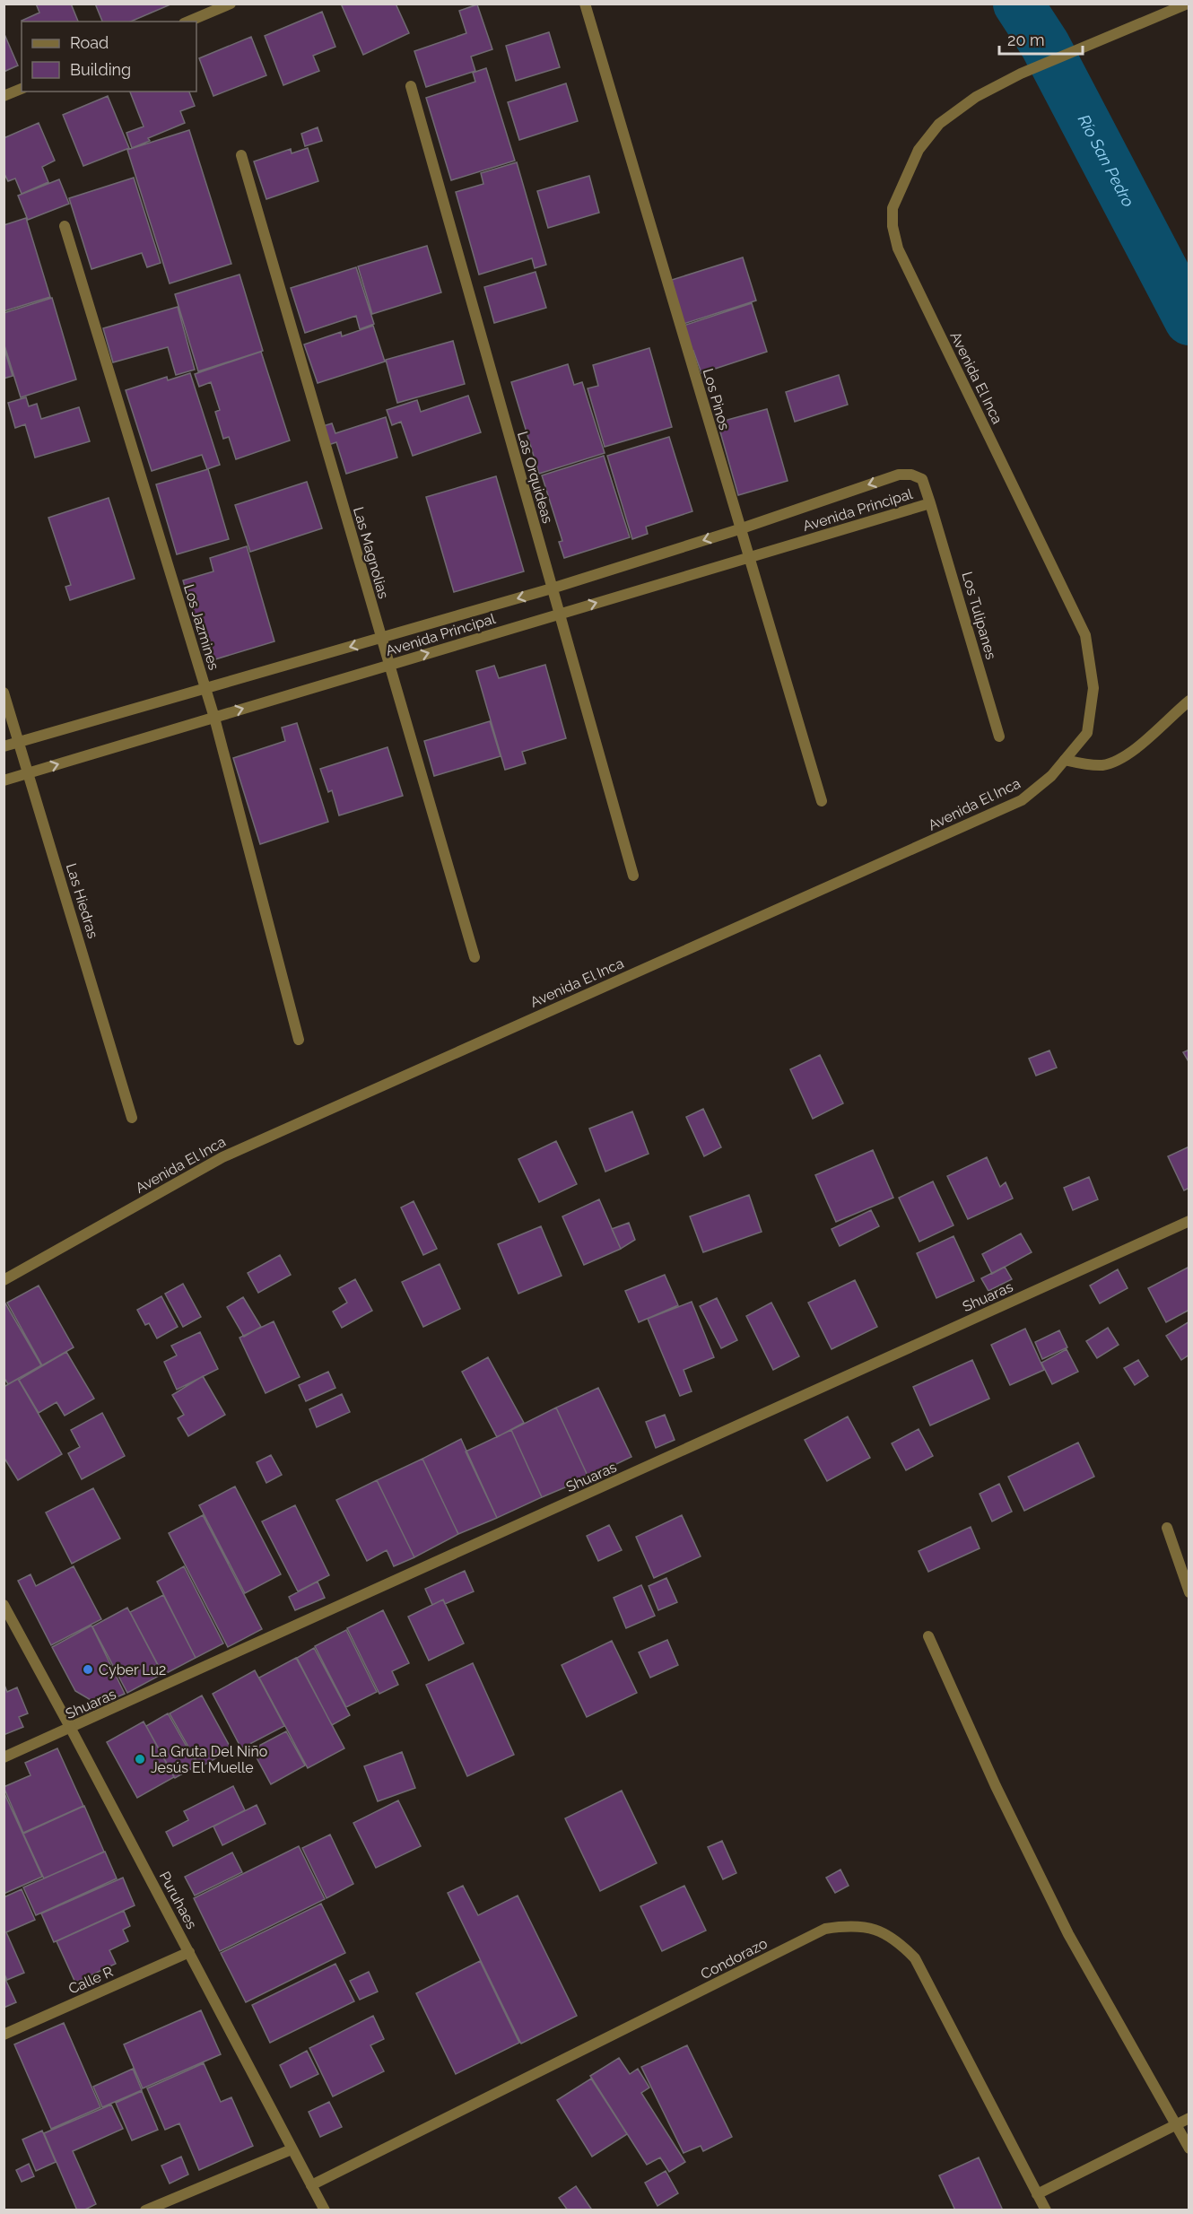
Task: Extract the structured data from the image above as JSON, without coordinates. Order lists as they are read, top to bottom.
{
  "streets": {
    "street": [
      "Avenida El Inca",
      "Los Pinos",
      "Las Orquideas",
      "Avenida Principal",
      "Las Magnolias",
      "Los Tulipanes",
      "Los Jazmines",
      "Las Hiedras",
      "Shuaras",
      "Puruhaes",
      "Condorazo",
      "Calle R"
    ]
  },
  "crossings": [
    ["Los Pinos", "Avenida Principal"],
    ["Las Orquideas", "Avenida Principal"],
    ["Avenida Principal", "Las Magnolias"],
    ["Avenida Principal", "Los Tulipanes"],
    ["Avenida Principal", "Los Jazmines"],
    ["Avenida Principal", "Las Hiedras"],
    ["Shuaras", "Puruhaes"],
    ["Puruhaes", "Condorazo"],
    ["Puruhaes", "Calle R"]
  ],
  "water": ["Río San Pedro"],
  "places": ["Cyber Lu2", "La Gruta Del Niño Jesús El Muelle"],
  "legend": ["Road", "Building"],
  "scale_bar": "20 m"
}
